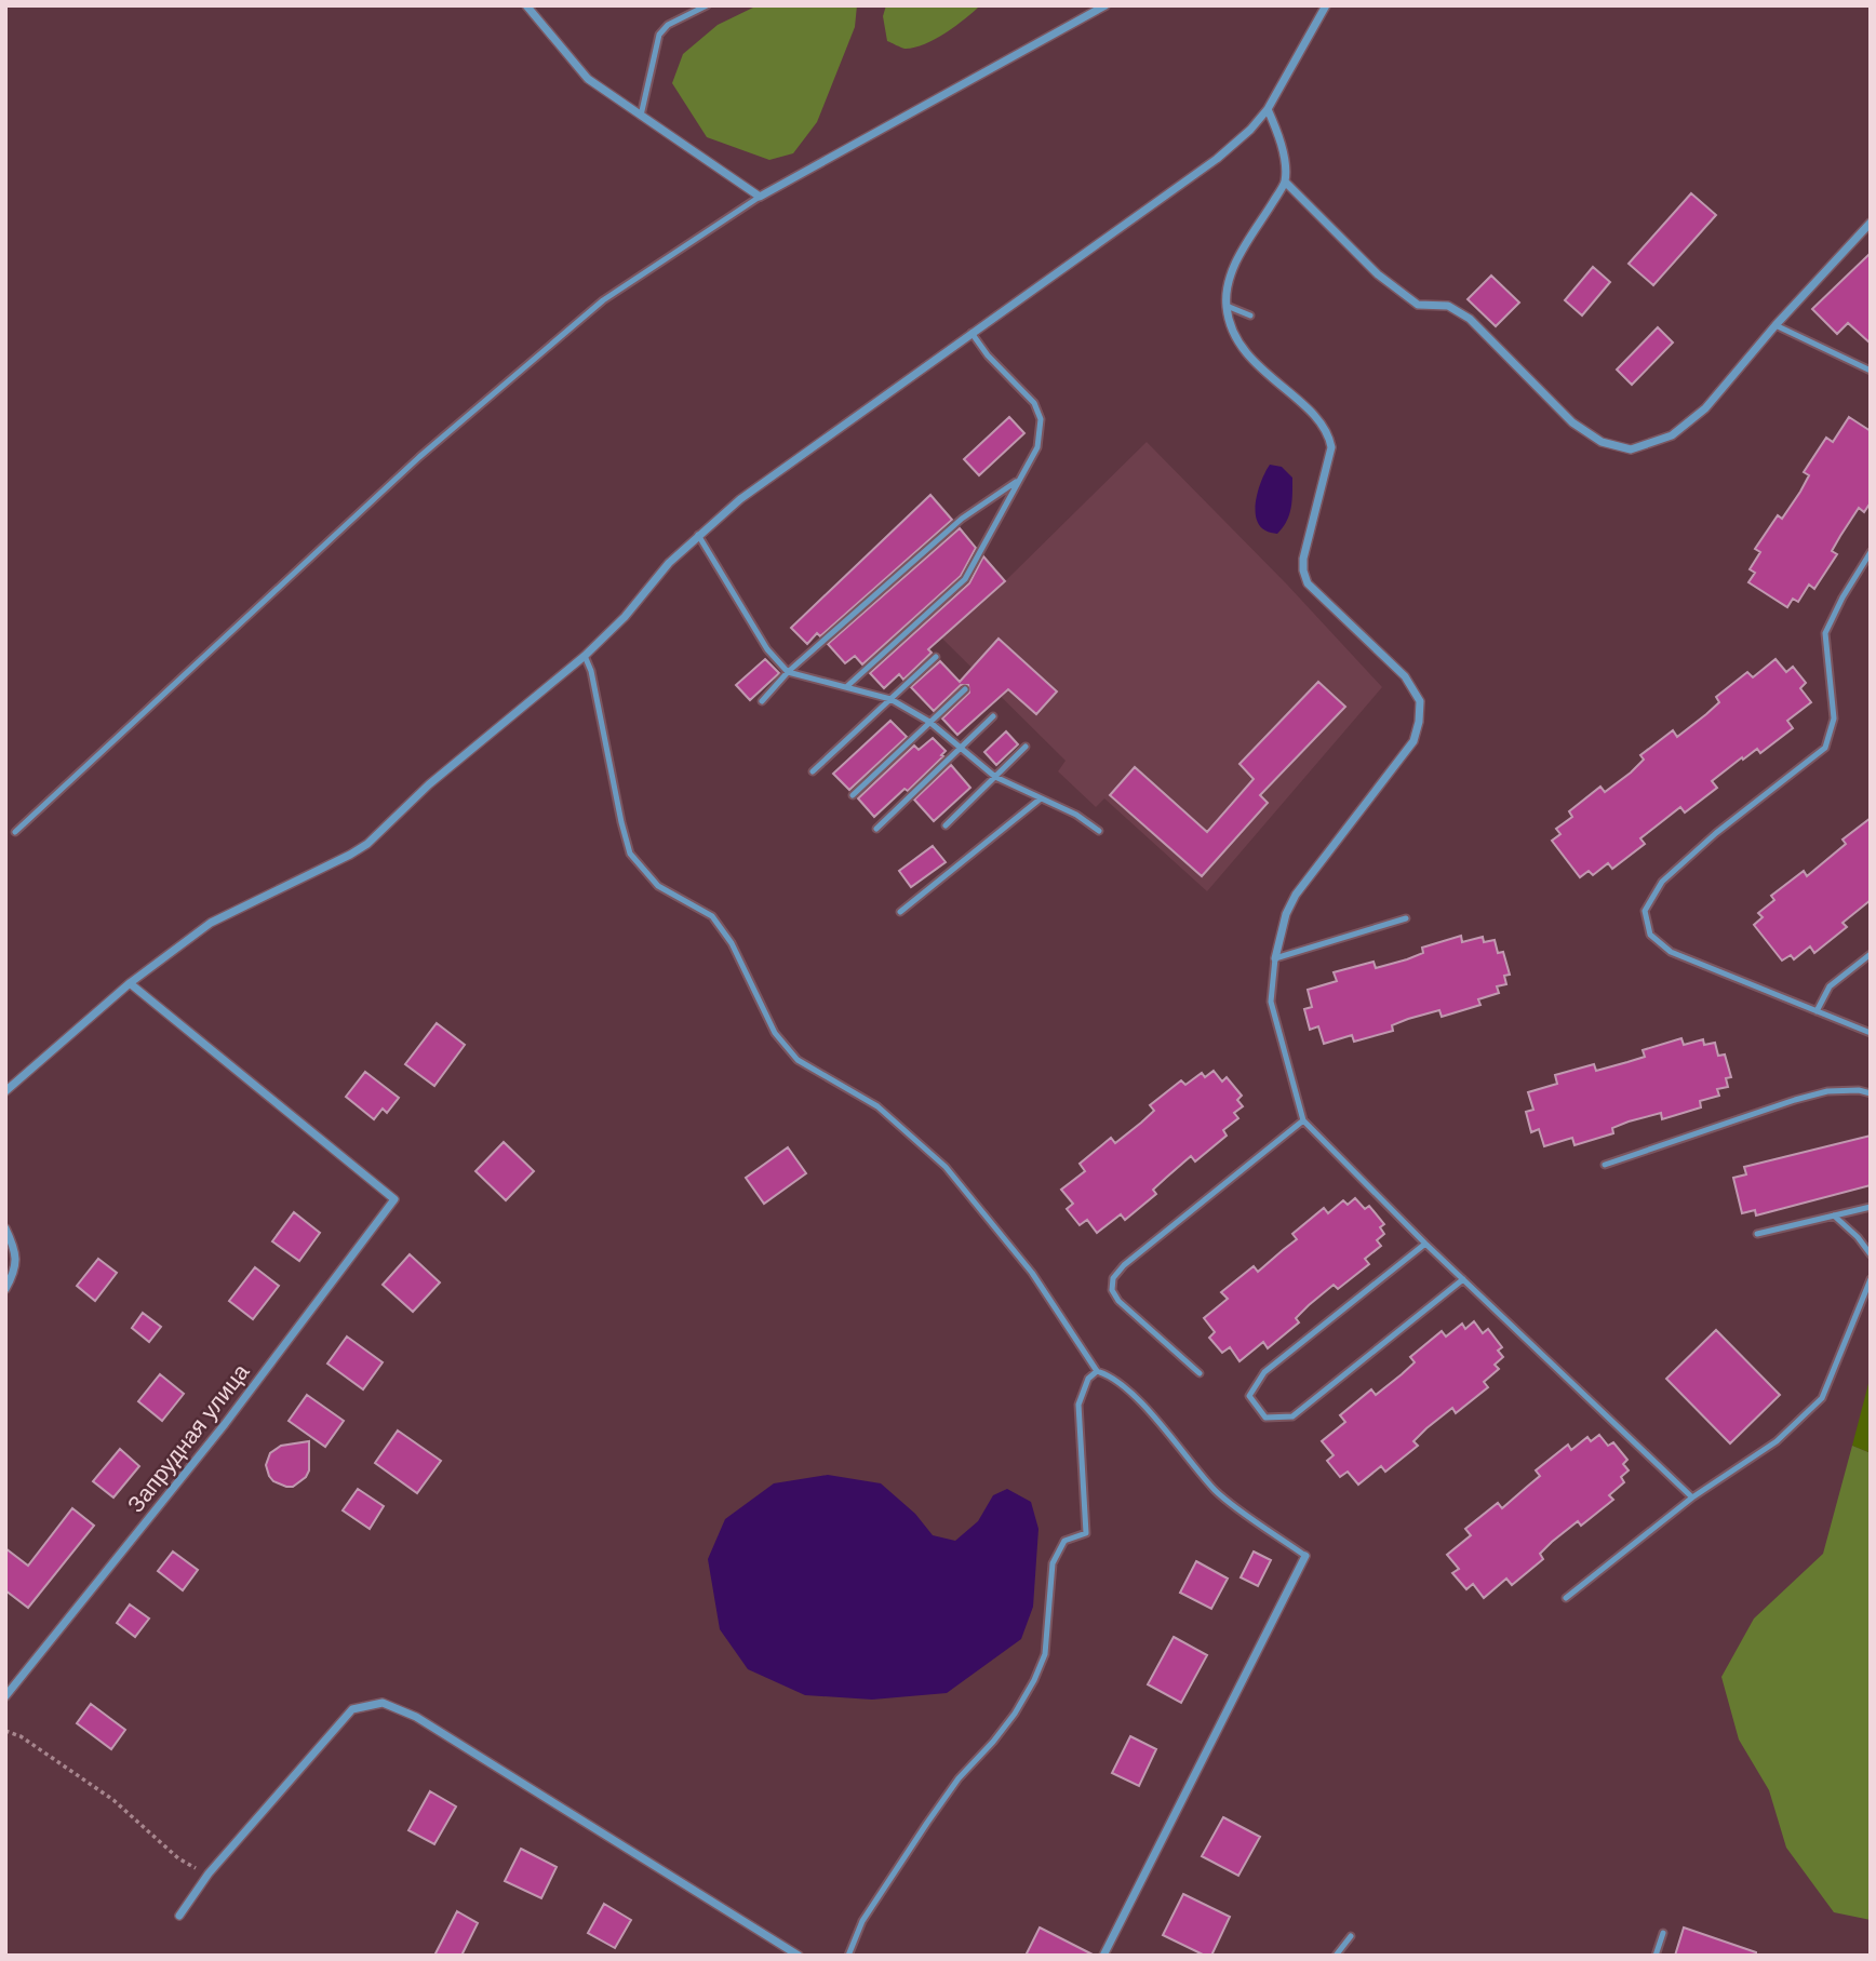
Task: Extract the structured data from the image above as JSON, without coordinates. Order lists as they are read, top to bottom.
{
  "streets": {
    "street": ["Запрудная улица"]
  }
}
